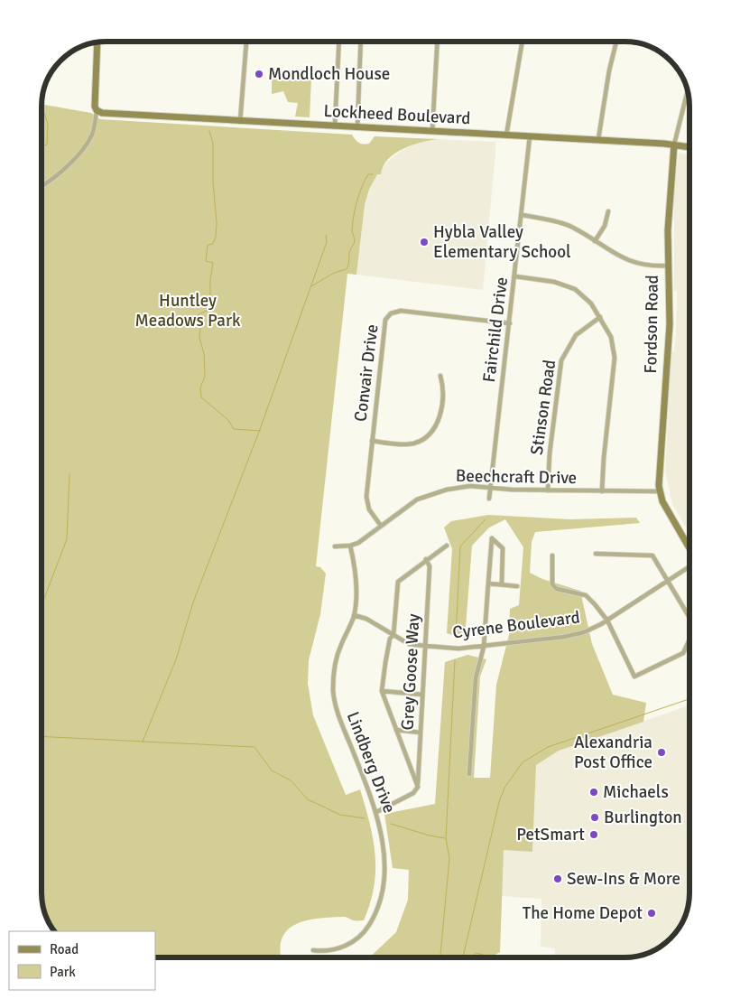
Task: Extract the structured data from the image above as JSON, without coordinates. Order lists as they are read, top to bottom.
{
  "streets": {
    "street": [
      "Lockheed Boulevard",
      "Fordson Road",
      "Fairchild Drive",
      "Convair Drive",
      "Stinson Road",
      "Beechcraft Drive",
      "Cyrene Boulevard",
      "Grey Goose Way",
      "Lindberg Drive"
    ]
  },
  "crossings": [
    ["Lockheed Boulevard", "Fordson Road"],
    ["Lockheed Boulevard", "Fairchild Drive"],
    ["Fordson Road", "Beechcraft Drive"],
    ["Fairchild Drive", "Convair Drive"],
    ["Fairchild Drive", "Beechcraft Drive"],
    ["Convair Drive", "Beechcraft Drive"],
    ["Stinson Road", "Beechcraft Drive"],
    ["Beechcraft Drive", "Lindberg Drive"],
    ["Cyrene Boulevard", "Grey Goose Way"],
    ["Cyrene Boulevard", "Lindberg Drive"]
  ],
  "parks": ["Huntley Meadows Park"],
  "places": [
    "Mondloch House",
    "Hybla Valley Elementary School",
    "Alexandria Post Office",
    "Michaels",
    "Burlington",
    "PetSmart",
    "Sew-Ins & More",
    "The Home Depot"
  ],
  "legend": ["Road", "Park"]
}
